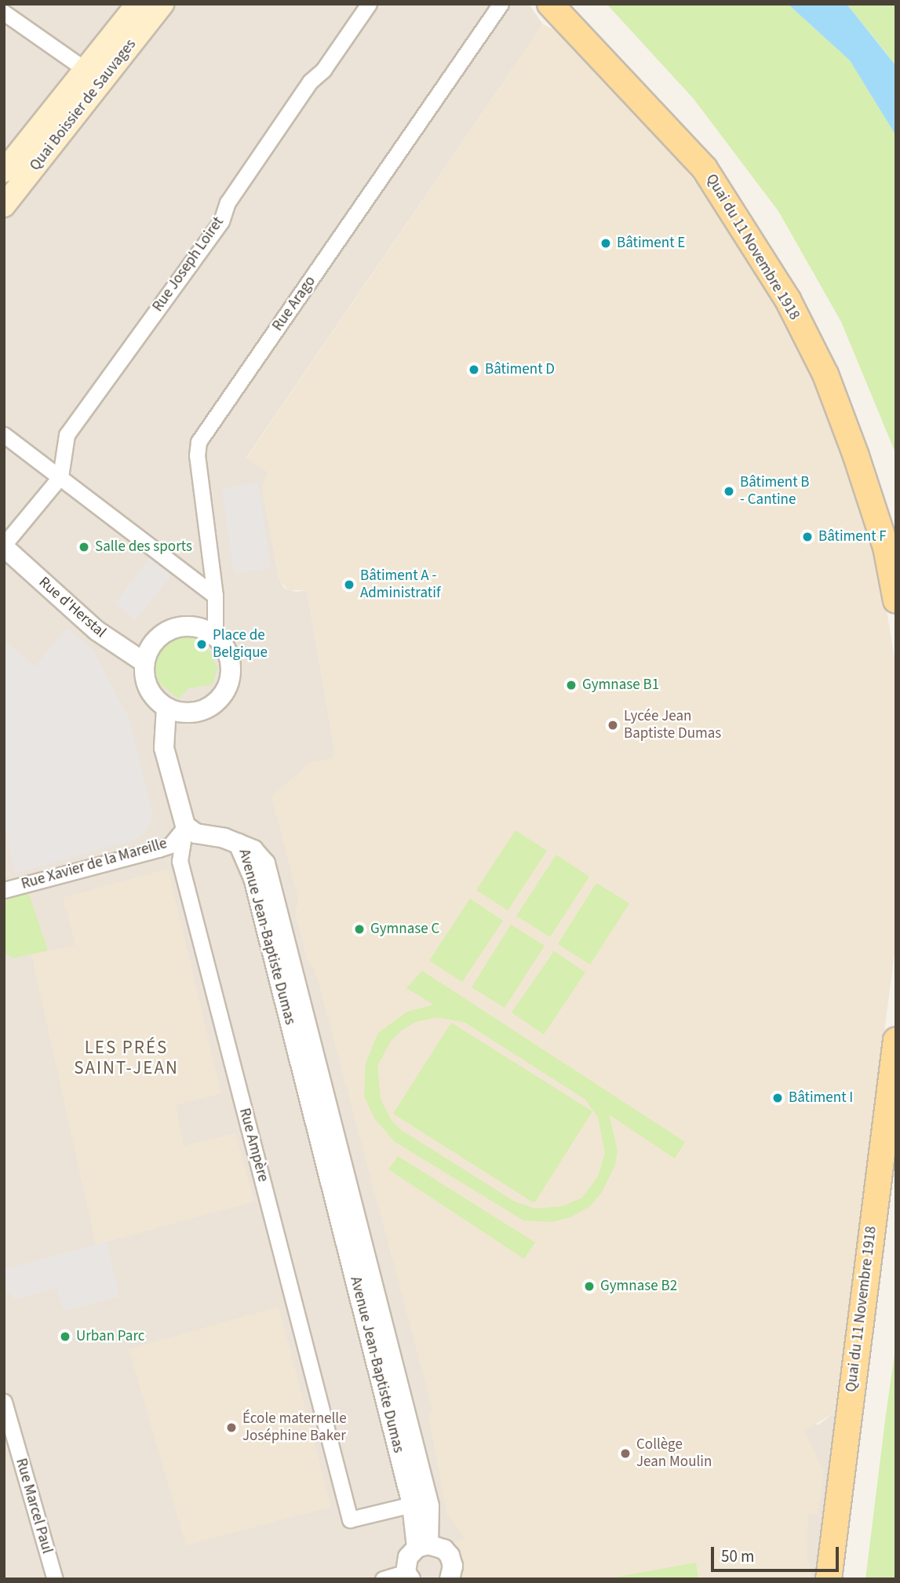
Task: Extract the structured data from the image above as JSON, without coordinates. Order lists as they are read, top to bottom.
{
  "streets": {
    "main road": ["Quai Boissier de Sauvages", "Quai du 11 Novembre 1918"],
    "street": [
      "Rue Joseph Loiret",
      "Rue Arago",
      "Rue d'Herstal",
      "Rue Xavier de la Mareille",
      "Avenue Jean-Baptiste Dumas",
      "Rue Ampère",
      "Rue Marcel Paul"
    ]
  },
  "crossings": [
    ["Rue Arago", "Rue d'Herstal"],
    ["Rue Arago", "Rue Ampère"],
    ["Rue d'Herstal", "Rue Ampère"],
    ["Rue Xavier de la Mareille", "Rue Ampère"],
    ["Avenue Jean-Baptiste Dumas", "Rue Ampère"]
  ],
  "districts": ["LES PRÉS SAINT-JEAN"],
  "places": [
    "Bâtiment E",
    "Bâtiment D",
    "Bâtiment B - Cantine",
    "Bâtiment F",
    "Salle des sports",
    "Bâtiment A - Administratif",
    "Place de Belgique",
    "Gymnase B1",
    "Lycée Jean Baptiste Dumas",
    "Gymnase C",
    "Bâtiment I",
    "Gymnase B2",
    "Urban Parc",
    "École maternelle Joséphine Baker",
    "Collège Jean Moulin"
  ],
  "scale_bar": "50 m"
}
